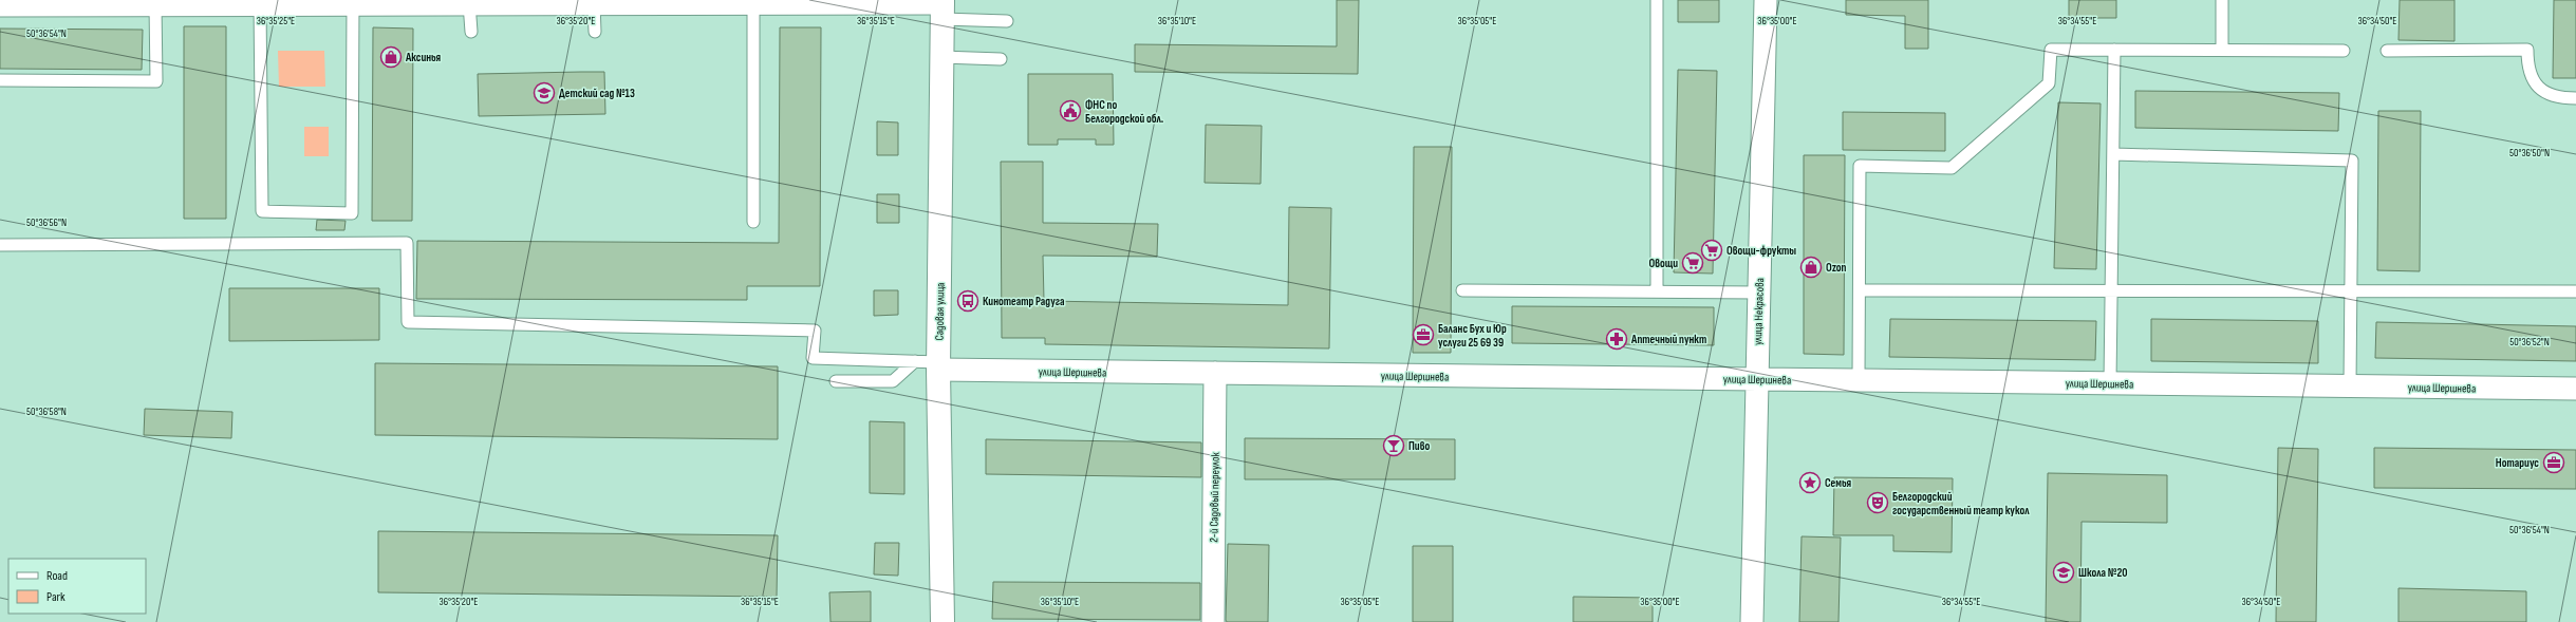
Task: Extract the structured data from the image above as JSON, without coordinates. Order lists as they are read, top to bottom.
{
  "streets": {
    "main road": ["Садовая улица"],
    "street": ["улица Некрасова", "улица Шершнева", "2-й Садовый переулок"]
  },
  "crossings": [
    ["Садовая улица", "улица Шершнева"],
    ["улица Некрасова", "улица Шершнева"],
    ["улица Шершнева", "2-й Садовый переулок"]
  ],
  "places": {
    "shop": ["Аксинья", "Ozon"],
    "school or university": ["Детский сад №13", "Школа №20"],
    "public building": ["ФНС по Белгородской обл."],
    "supermarket": ["Овощи-фрукты", "Овощи"],
    "bus stop": ["Кинотеатр Радуга"],
    "office": ["Баланс Бух и Юр услуги 25 69 39", "Нотариус"],
    "pharmacy": ["Аптечный пункт"],
    "bar": ["Пиво"],
    "place": ["Семья"],
    "theatre": ["Белгородский государственный театр кукол"]
  },
  "legend": ["Road", "Park"],
  "coordinates": [
    "36°35'25\"E",
    "36°35'20\"E",
    "36°35'15\"E",
    "36°35'10\"E",
    "36°35'05\"E",
    "36°35'00\"E",
    "36°34'55\"E",
    "36°34'50\"E",
    "50°36'54\"N",
    "50°36'50\"N",
    "50°36'56\"N",
    "50°36'52\"N",
    "50°36'58\"N"
  ]
}
